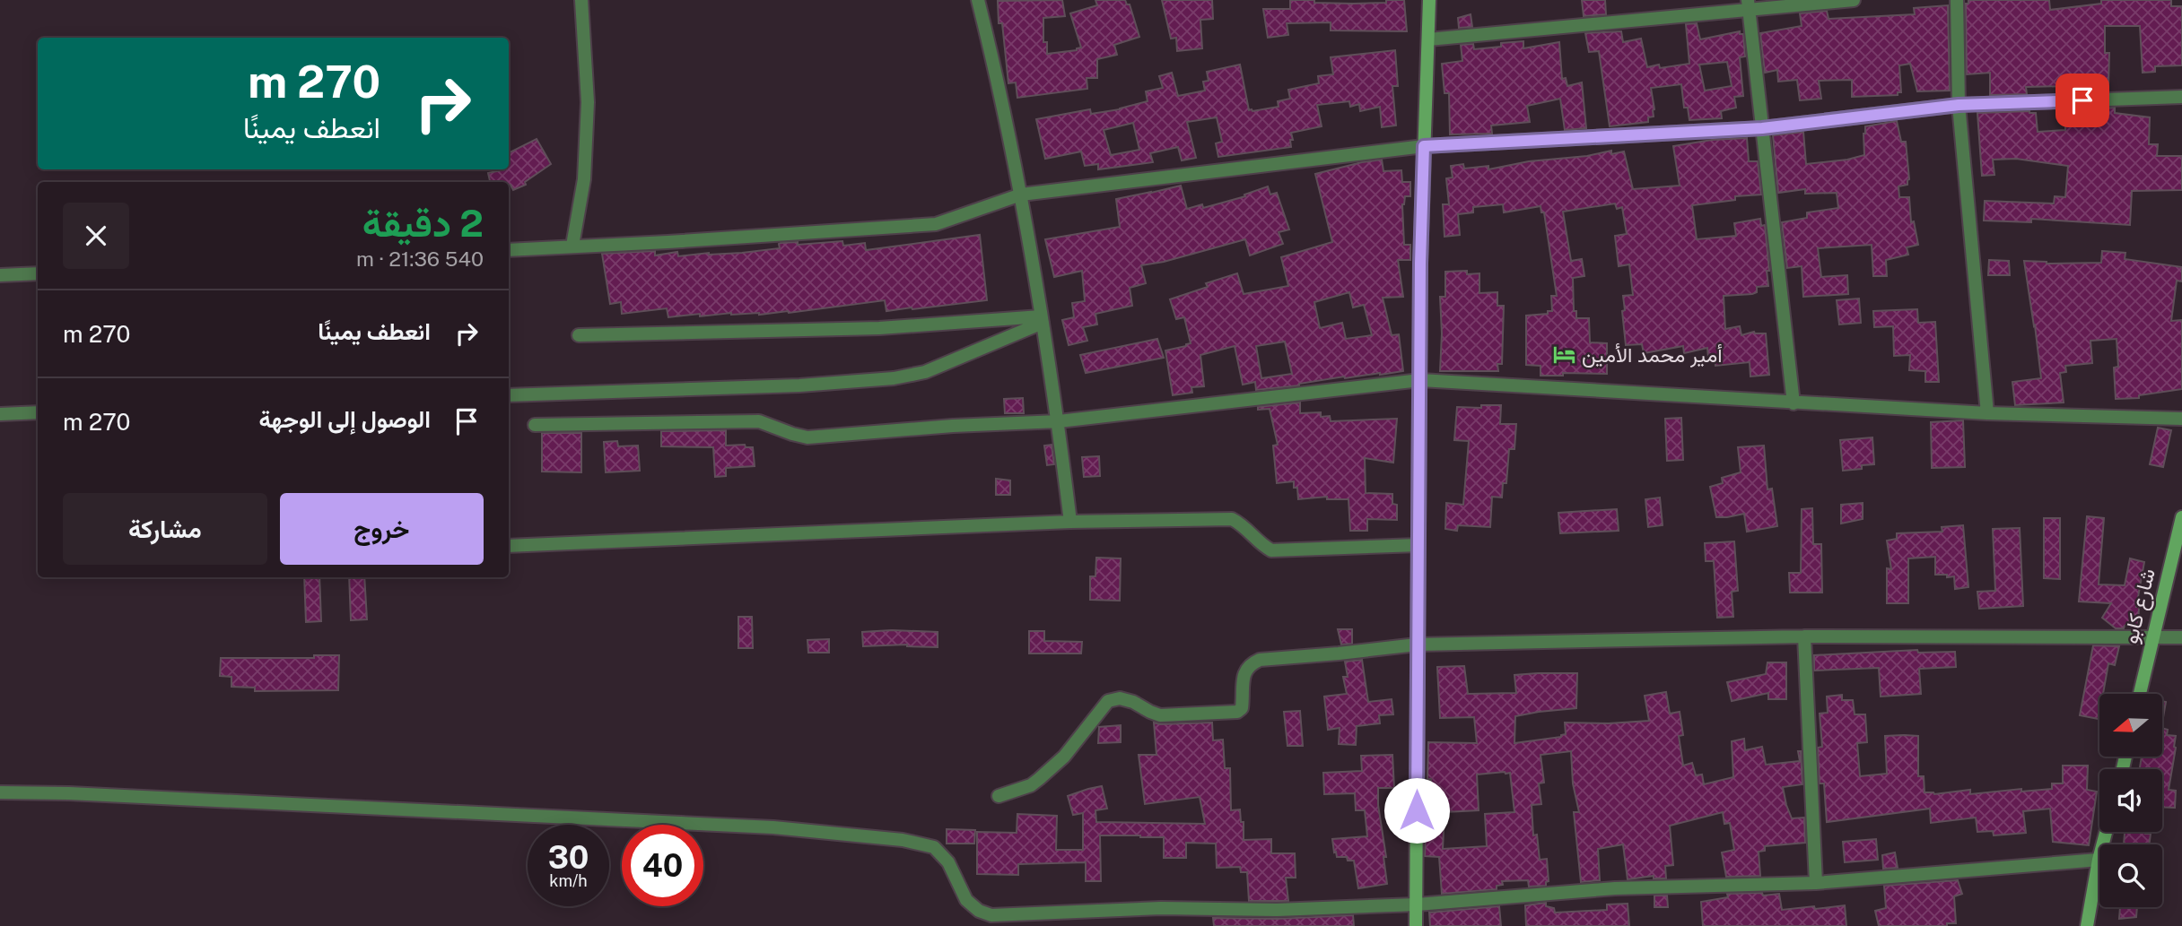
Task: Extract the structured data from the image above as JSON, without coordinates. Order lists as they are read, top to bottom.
{
  "streets": {
    "street": ["شارع كابو"]
  },
  "places": {
    "hotel": ["أمير محمد الأمين"]
  },
  "north": "left",
  "page": {
    "turn": ["270 m", "انعطف يمينًا"],
    "heading": ["2 دقيقة", "540 m · 21:36"],
    "list": [
      {
        "name": "انعطف يمينًا",
        "value": "270 m"
      },
      {
        "name": "الوصول إلى الوجهة",
        "value": "270 m"
      }
    ],
    "buttons": ["خروج", "مشاركة"],
    "speed": "30 km/h",
    "limit": "40"
  }
}
